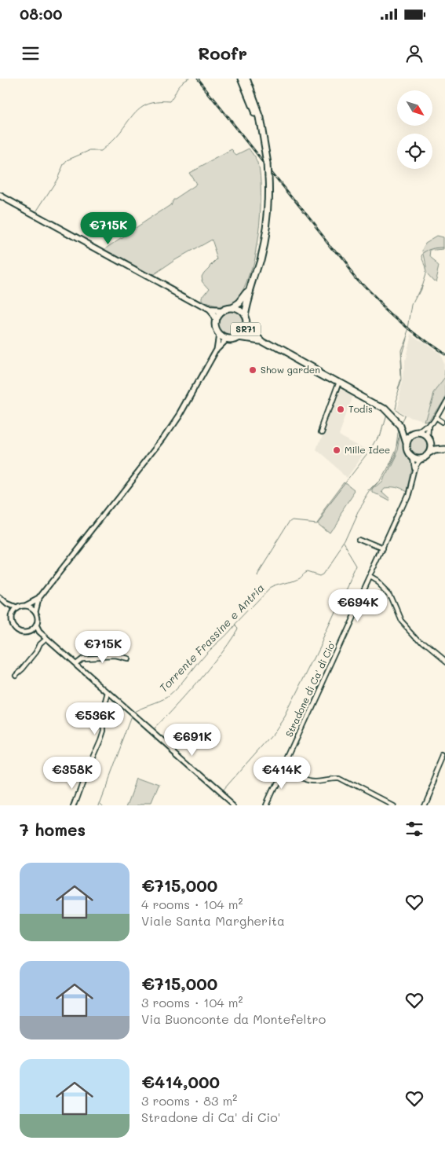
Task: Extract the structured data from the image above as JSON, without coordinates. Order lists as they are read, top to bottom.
{
  "streets": {
    "main road": ["SR71"],
    "street": ["Stradone di Ca' di Cio'"]
  },
  "water": ["Torrente Frassine e Antria"],
  "places": ["Show garden", "Todis", "Mille Idee"],
  "north": "bottom right",
  "page": {
    "status": "08:00",
    "header": "Roofr",
    "price": [
      "€715K",
      "€694K",
      "€715K",
      "€536K",
      "€691K",
      "€358K",
      "€414K"
    ],
    "heading": "7 homes",
    "list": [
      {
        "name": "€715,000",
        "note": "4 rooms · 104 m² · Viale Santa Margherita"
      },
      {
        "name": "€715,000",
        "note": "3 rooms · 104 m² · Via Buonconte da Montefeltro"
      },
      {
        "name": "€414,000",
        "note": "3 rooms · 83 m² · Stradone di Ca' di Cio'"
      }
    ]
  }
}
